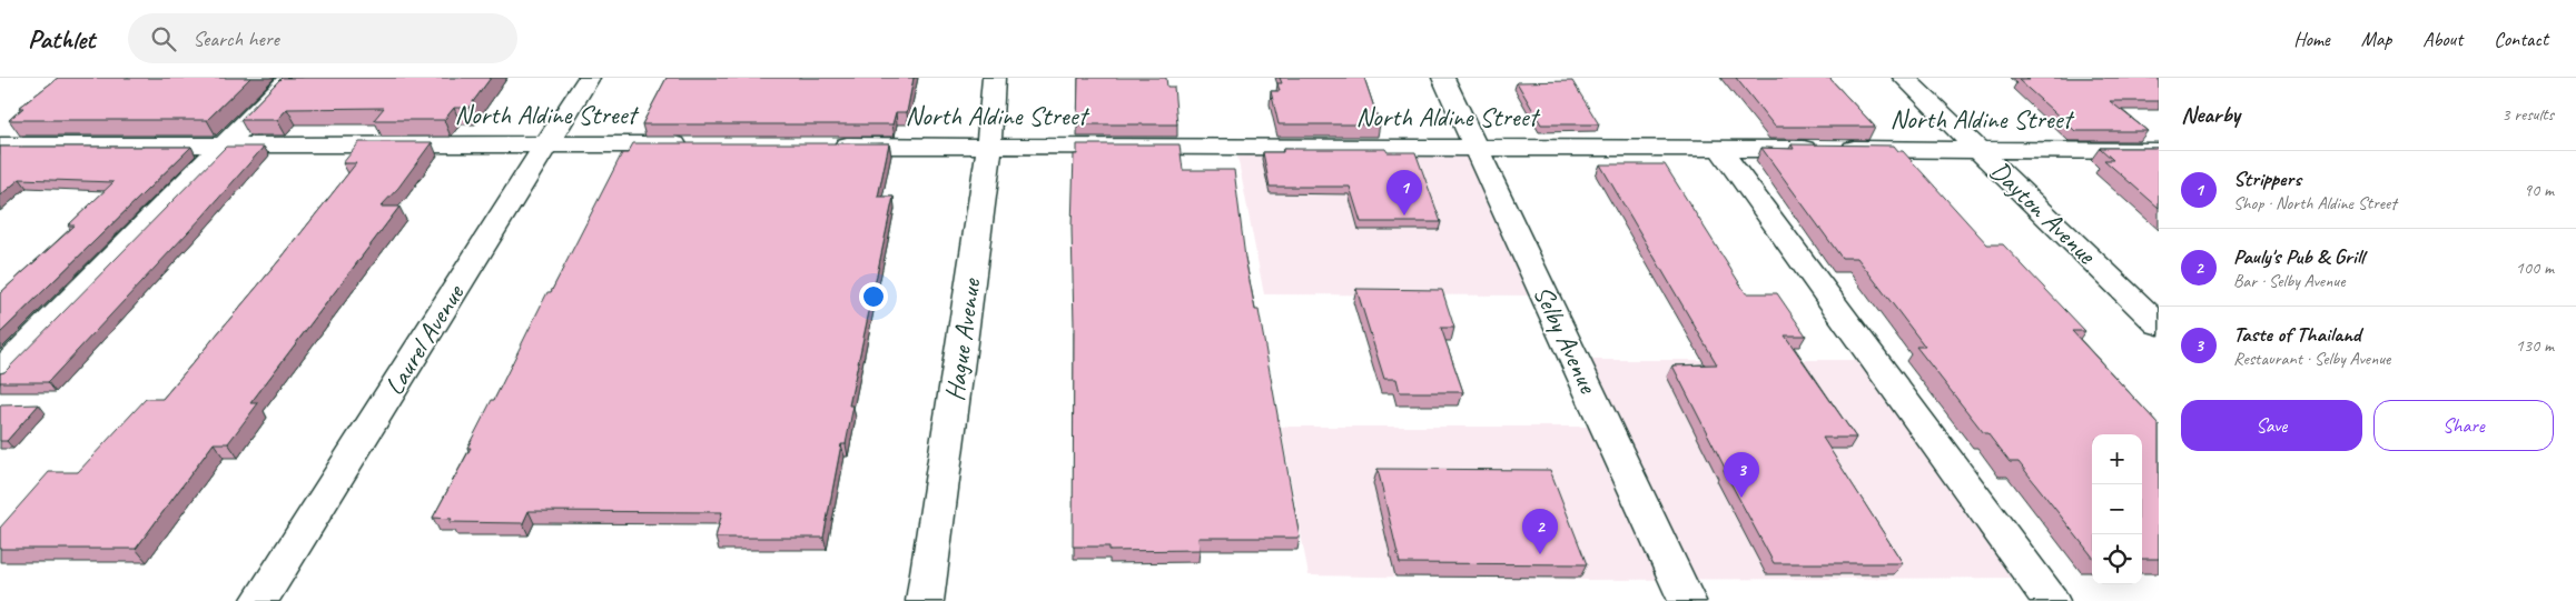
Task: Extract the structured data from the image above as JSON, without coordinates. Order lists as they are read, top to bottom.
{
  "streets": {
    "street": [
      "North Aldine Street",
      "Dayton Avenue",
      "Selby Avenue",
      "Laurel Avenue",
      "Hague Avenue"
    ]
  },
  "crossings": [
    ["North Aldine Street", "Dayton Avenue"],
    ["North Aldine Street", "Selby Avenue"],
    ["North Aldine Street", "Laurel Avenue"],
    ["North Aldine Street", "Hague Avenue"]
  ],
  "page": {
    "header": "Pathlet",
    "search": "Search here",
    "nav": [
      "Home",
      "Map",
      "About",
      "Contact"
    ],
    "heading": ["Nearby", "3 results"],
    "list": [
      {
        "mark": "1",
        "name": "Strippers",
        "note": "Shop · North Aldine Street",
        "value": "90 m"
      },
      {
        "mark": "2",
        "name": "Pauly's Pub & Grill",
        "note": "Bar · Selby Avenue",
        "value": "100 m"
      },
      {
        "mark": "3",
        "name": "Taste of Thailand",
        "note": "Restaurant · Selby Avenue",
        "value": "130 m"
      }
    ],
    "pins": ["1", "3", "2"],
    "buttons": ["Save", "Share"],
    "map_buttons": ["+", "−"]
  }
}
